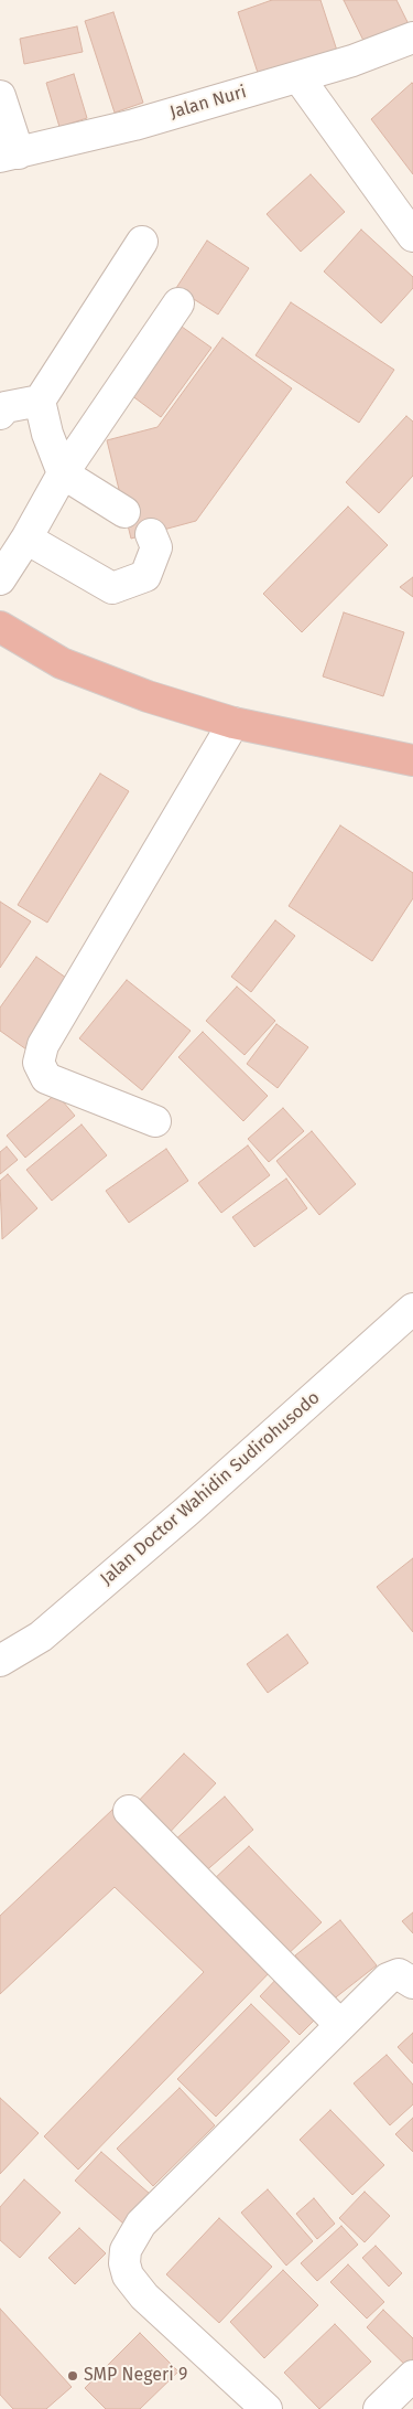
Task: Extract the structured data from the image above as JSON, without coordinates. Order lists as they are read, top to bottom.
{
  "streets": {
    "street": ["Jalan Nuri", "Jalan Doctor Wahidin Sudirohusodo"]
  },
  "places": ["SMP Negeri 9"]
}
